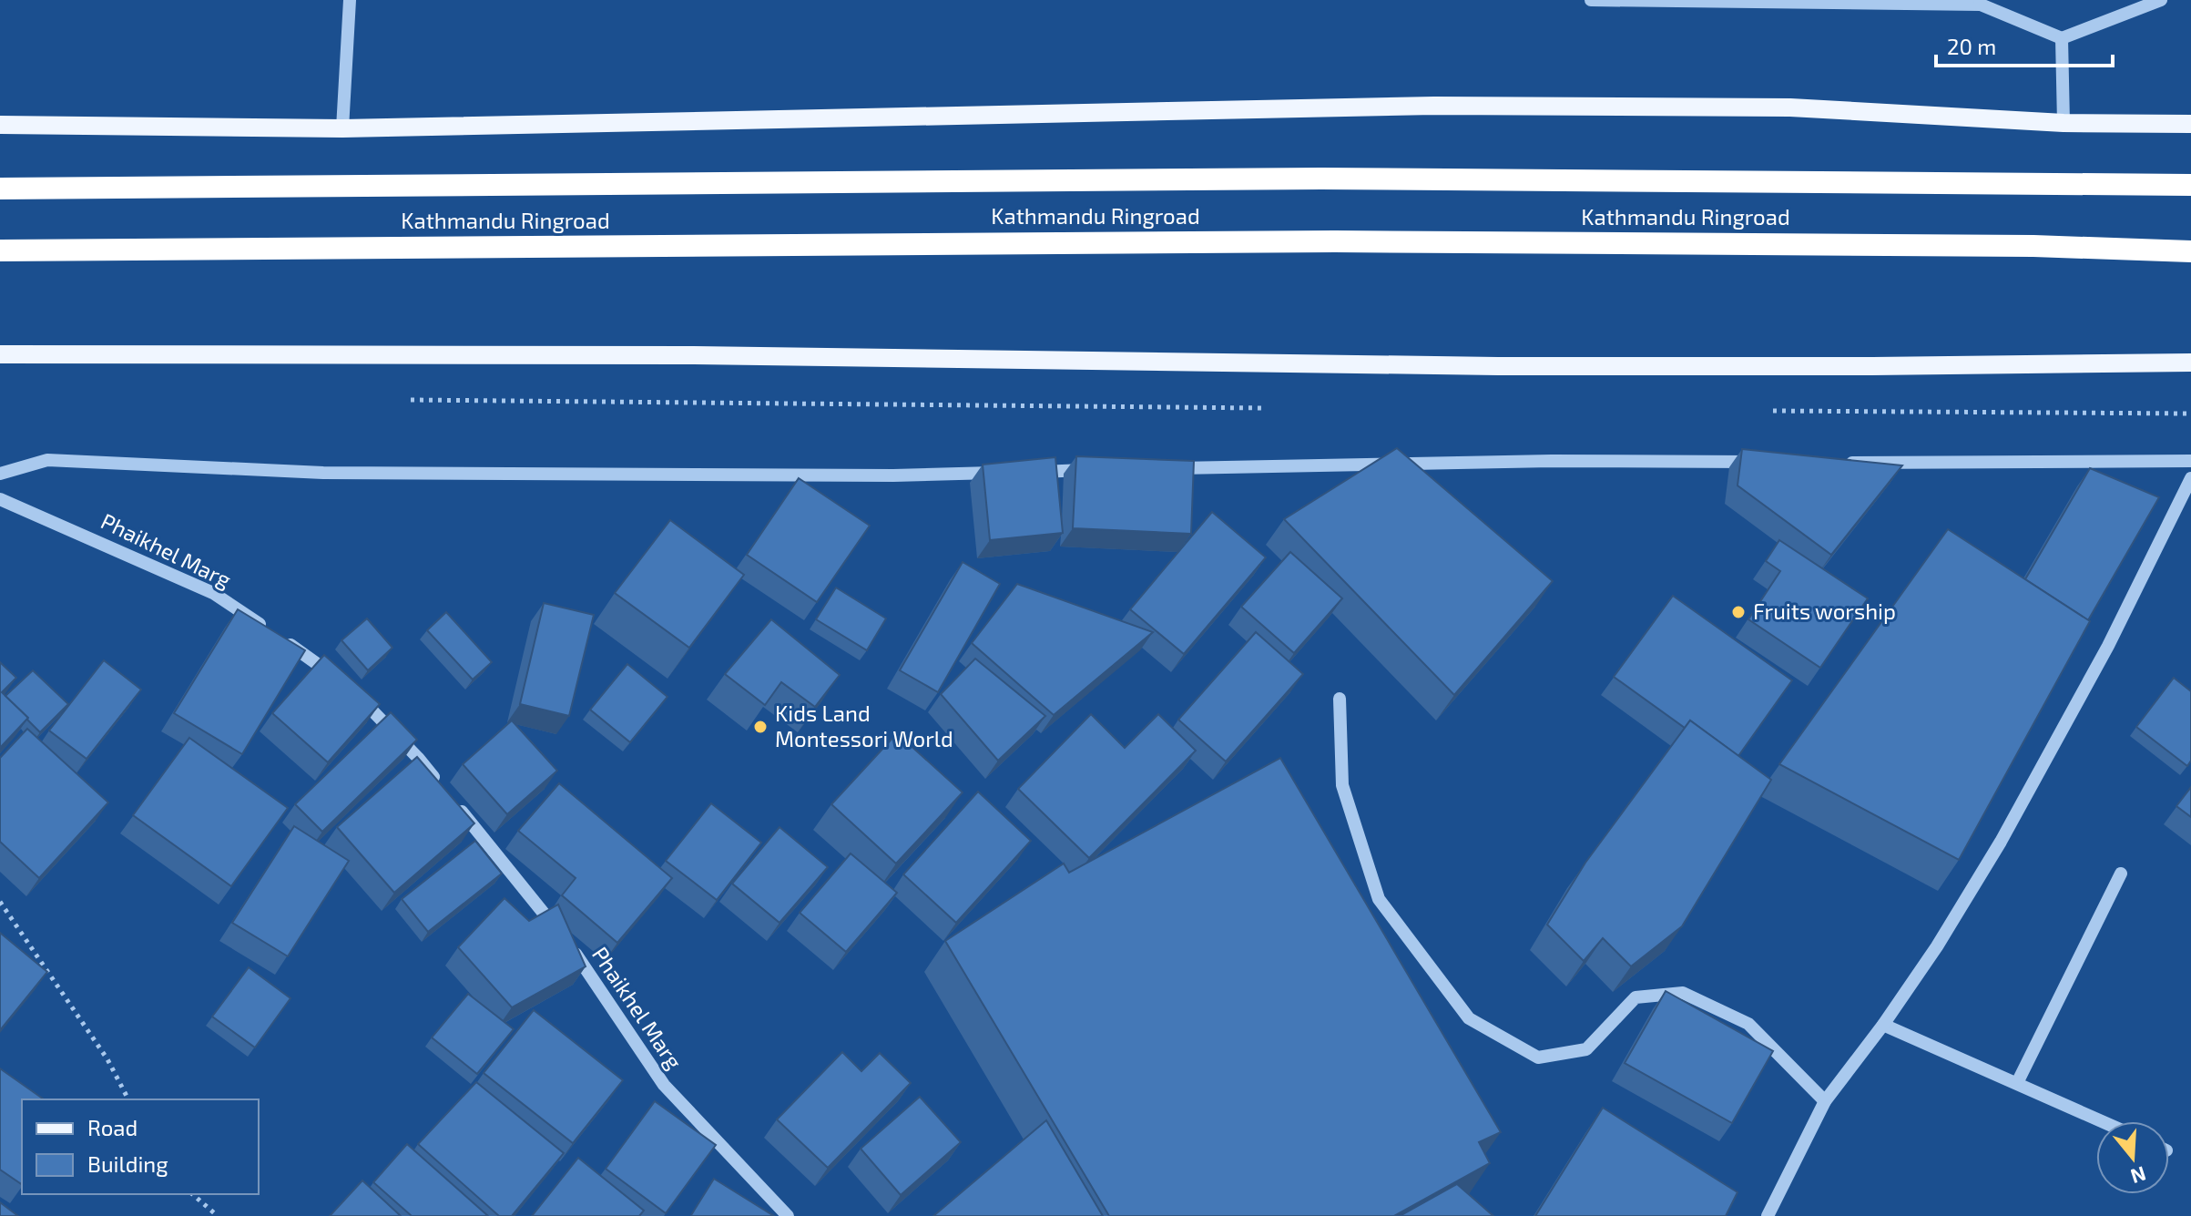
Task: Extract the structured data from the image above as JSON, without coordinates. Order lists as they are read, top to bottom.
{
  "streets": {
    "highway": ["Kathmandu Ringroad"],
    "street": ["Phaikhel Marg"]
  },
  "places": ["Fruits worship", "Kids Land Montessori World"],
  "legend": ["Road", "Building"],
  "scale_bar": "20 m",
  "north": "bottom"
}
